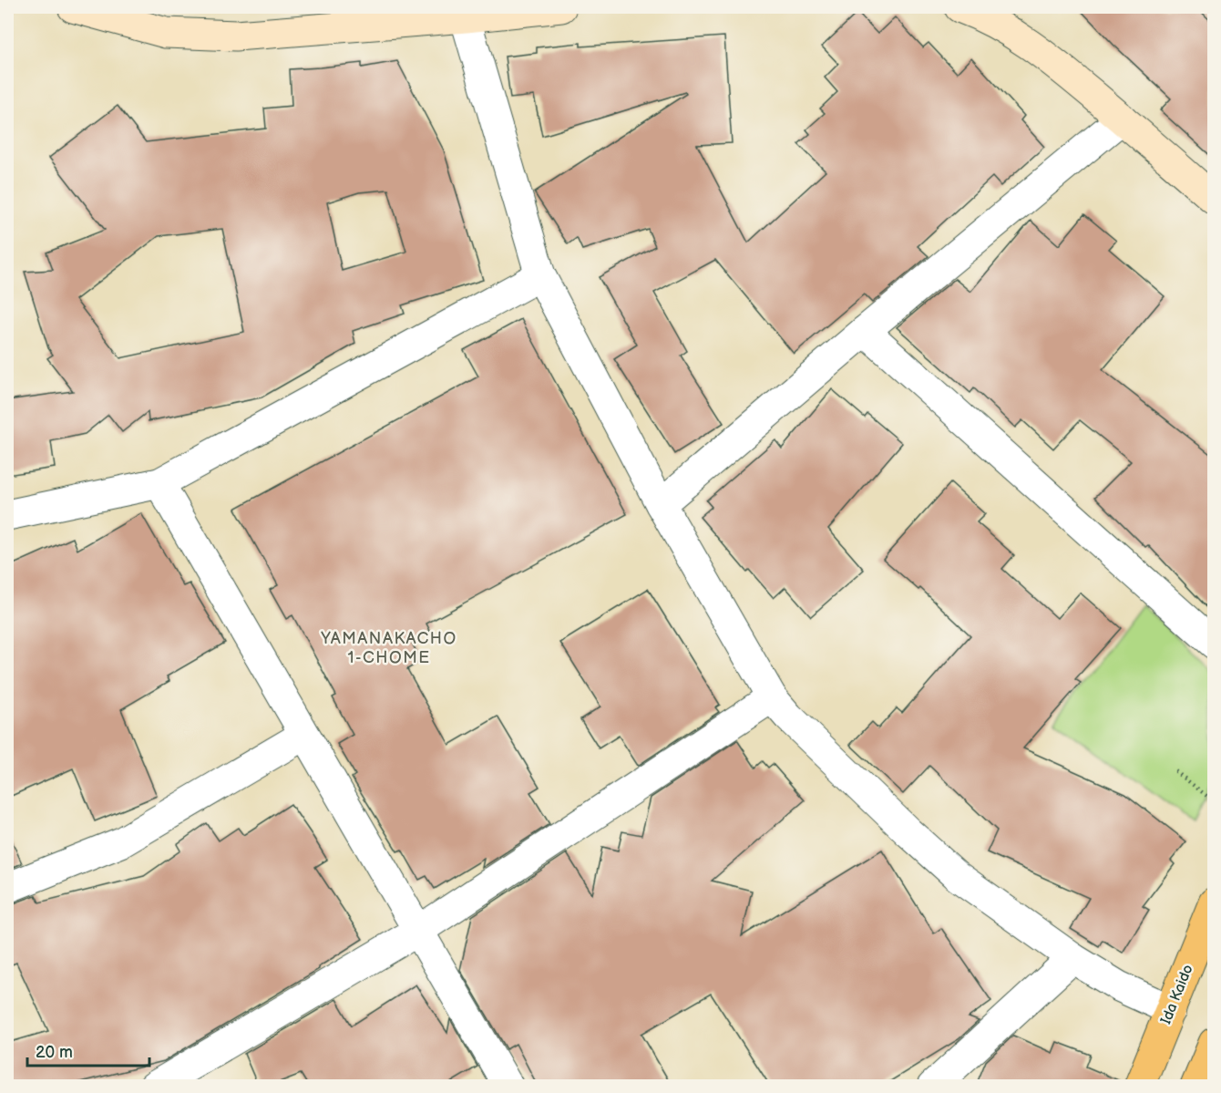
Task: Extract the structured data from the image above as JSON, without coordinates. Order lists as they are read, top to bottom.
{
  "streets": {
    "highway": ["Ida Kaido"]
  },
  "districts": ["YAMANAKACHO 1-CHOME"],
  "scale_bar": "20 m"
}
